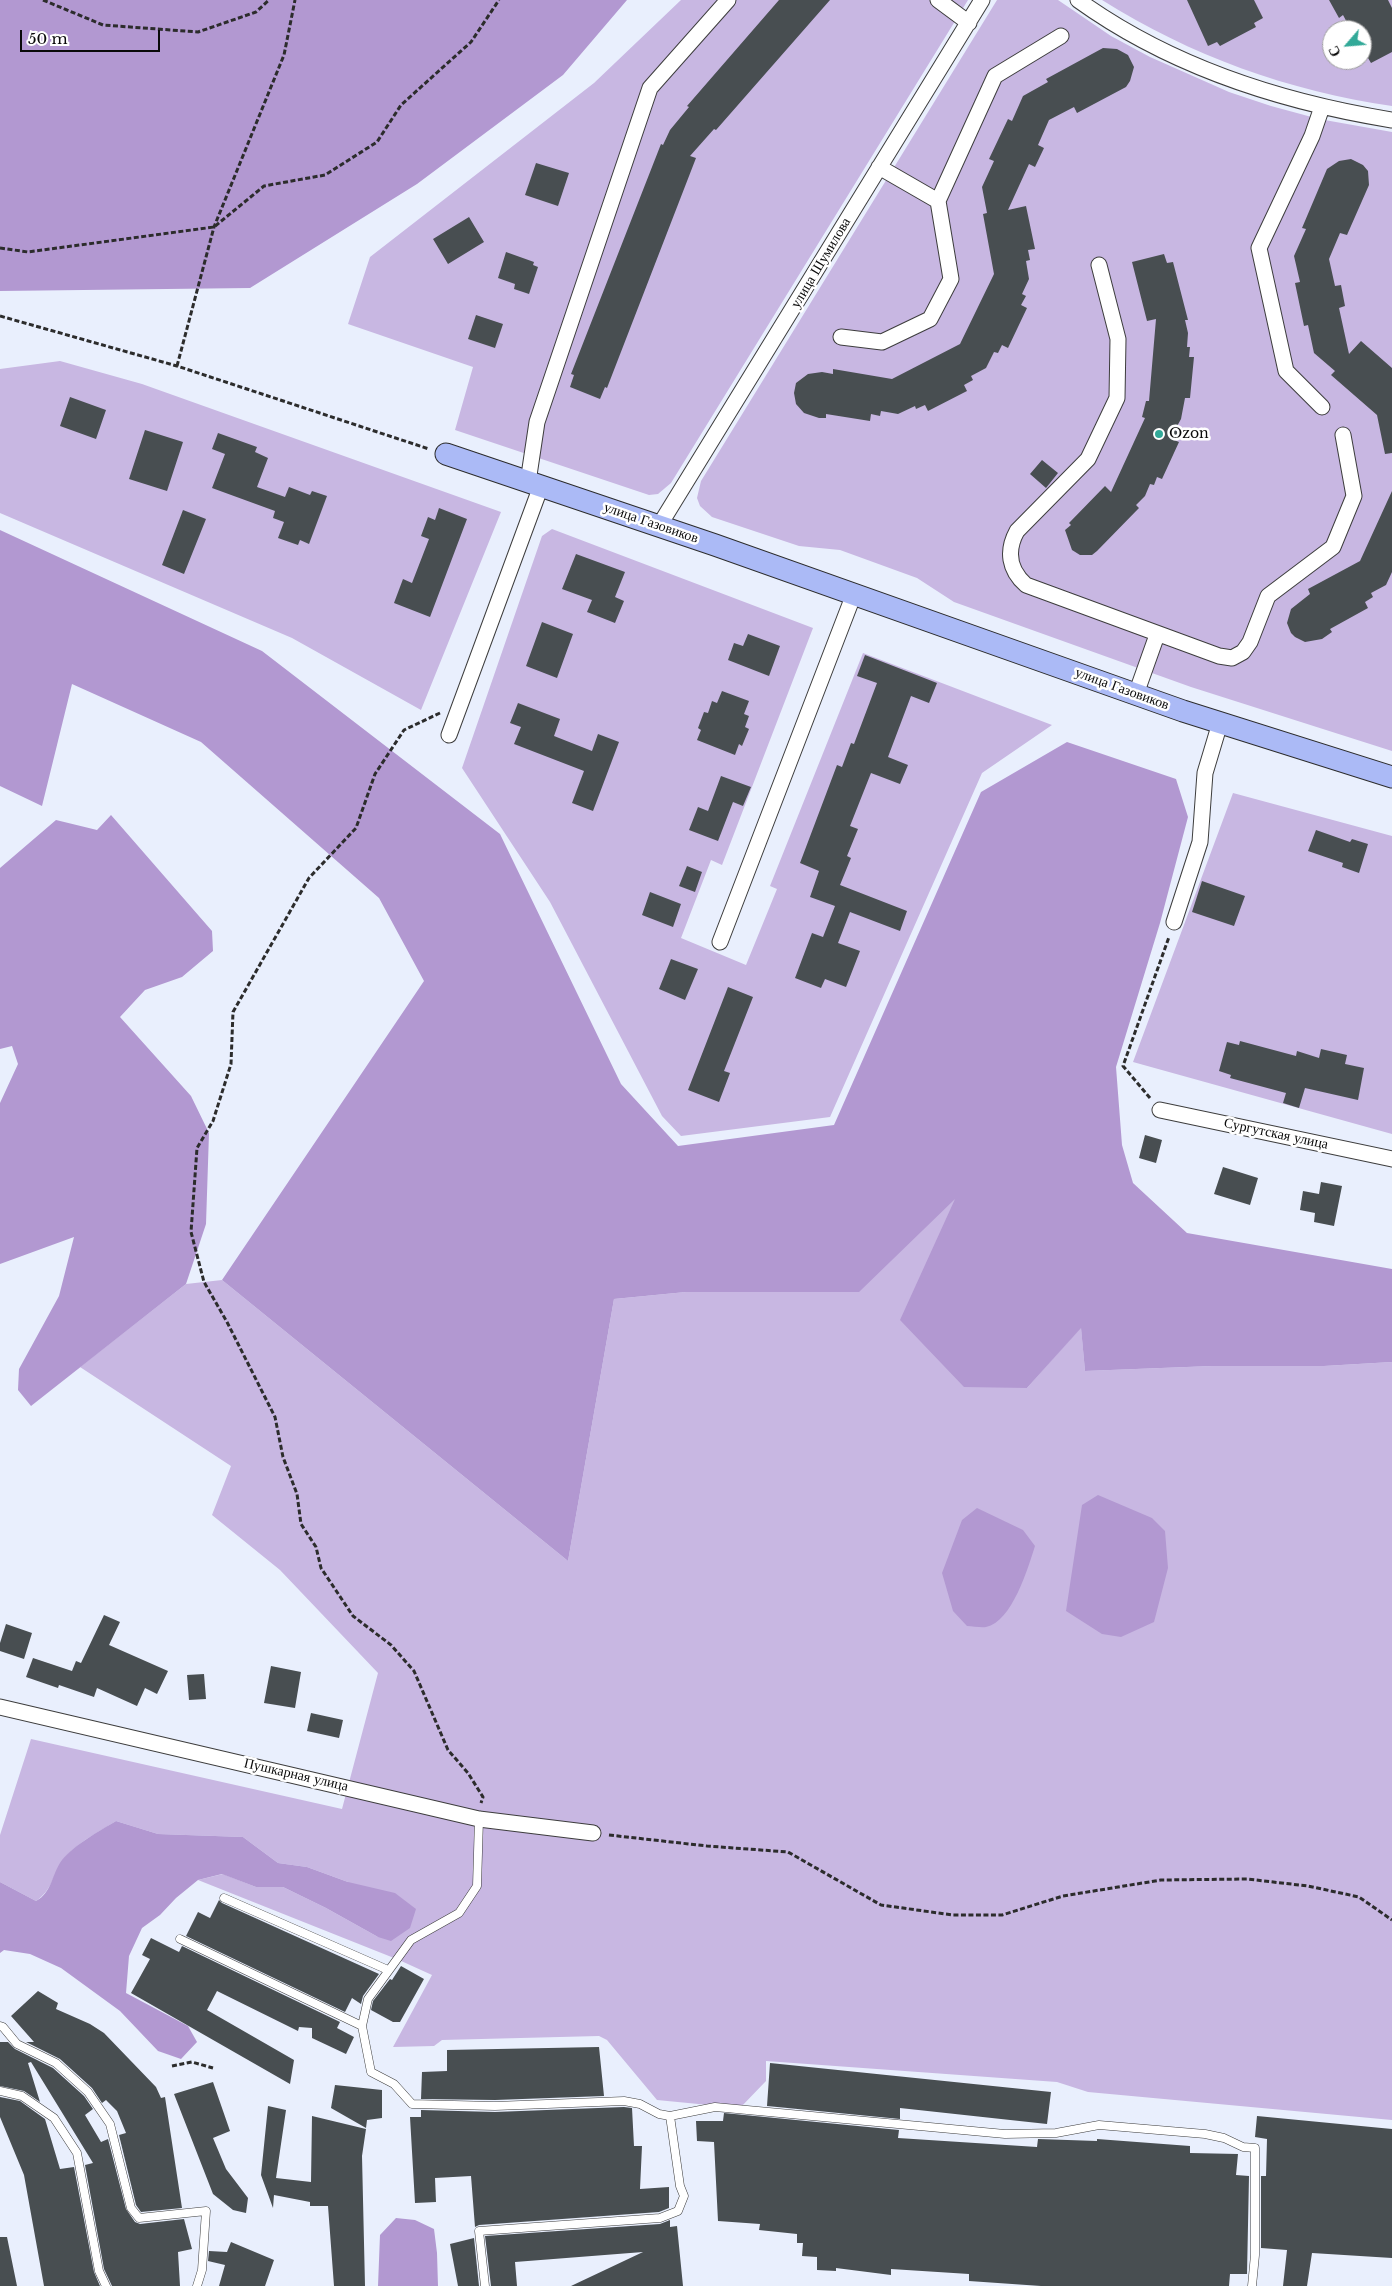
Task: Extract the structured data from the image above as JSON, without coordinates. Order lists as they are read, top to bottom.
{
  "streets": {
    "street": [
      "улица Шумилова",
      "улица Газовиков",
      "Сургутская улица",
      "Пушкарная улица"
    ]
  },
  "crossings": [
    ["улица Шумилова", "улица Газовиков"]
  ],
  "places": ["Ozon"],
  "scale_bar": "50 m",
  "north": "bottom left"
}
